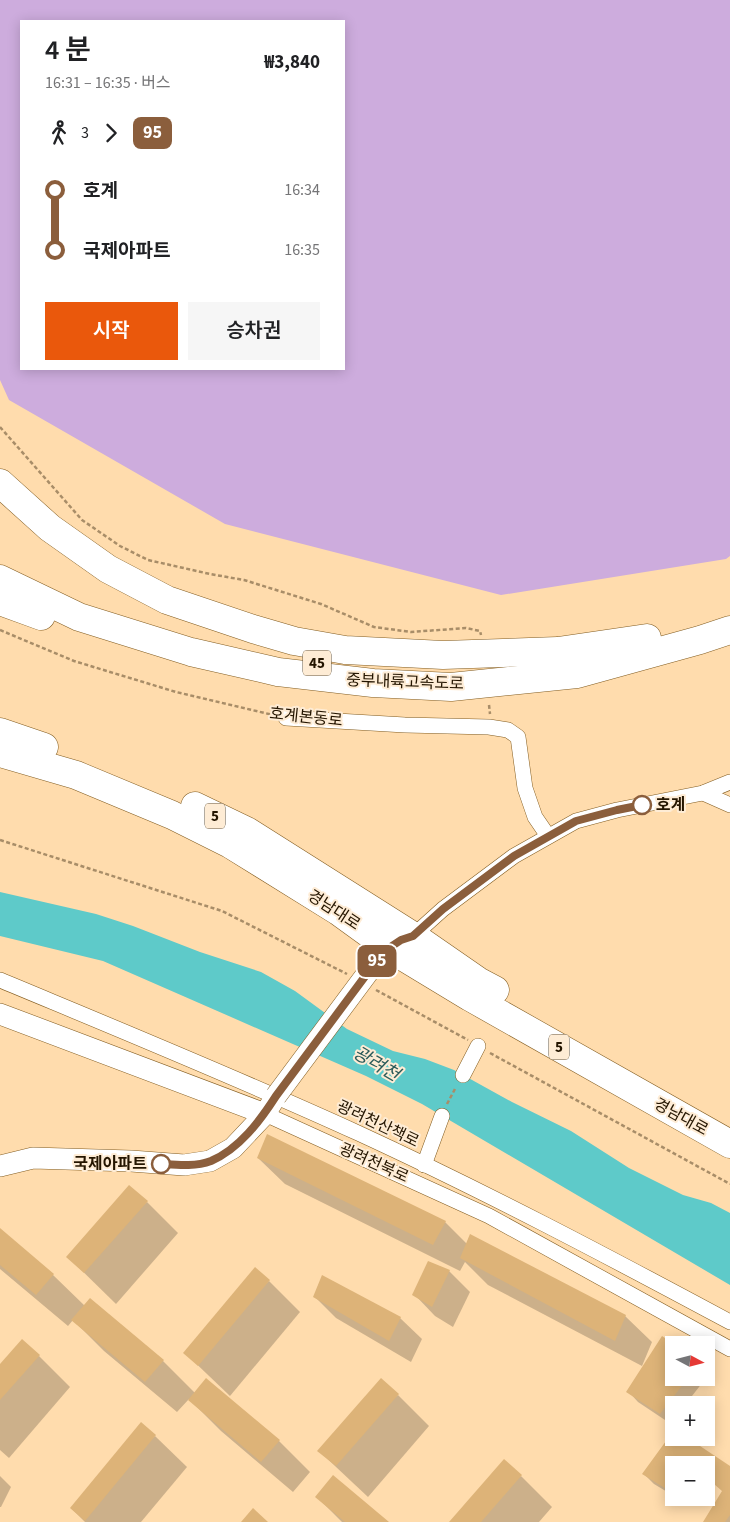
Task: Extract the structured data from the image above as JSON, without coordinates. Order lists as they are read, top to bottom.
{
  "streets": {
    "highway": [
      "45",
      "중부내륙고속도로",
      "5",
      "경남대로"
    ],
    "street": ["호계본동로", "광려천산책로", "광려천북로"]
  },
  "crossings": [
    ["광려천산책로", "광려천북로"]
  ],
  "water": ["광려천"],
  "places": ["호계", "국제아파트"],
  "lines": ["bus line 95"],
  "north": "right",
  "page": {
    "on_map": "95",
    "heading": ["4 분", "16:31 – 16:35 · 버스", "₩3,840"],
    "legs": ["3", "95"],
    "list": [
      {
        "name": "호계",
        "value": "16:34"
      },
      {
        "name": "국제아파트",
        "value": "16:35"
      }
    ],
    "buttons": ["시작", "승차권"],
    "map_buttons": ["+", "−"]
  }
}
